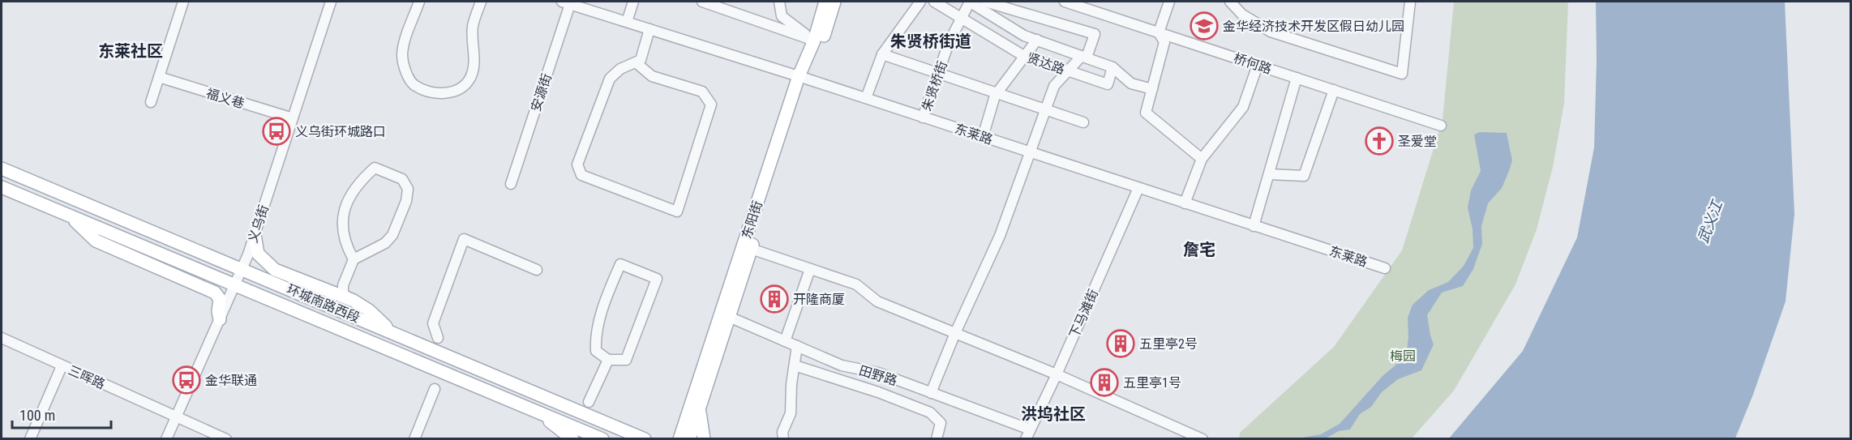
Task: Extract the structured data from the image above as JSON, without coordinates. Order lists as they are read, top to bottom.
{
  "streets": {
    "main road": ["东阳街", "环城南路西段"],
    "street": [
      "贤达路",
      "桥何路",
      "朱贤桥街",
      "安源街",
      "福义巷",
      "东莱路",
      "义乌街",
      "下马滩街",
      "田野路",
      "三晖路"
    ]
  },
  "crossings": [
    ["贤达路", "朱贤桥街"],
    ["朱贤桥街", "东莱路"],
    ["安源街", "东莱路"],
    ["福义巷", "义乌街"],
    ["东莱路", "东阳街"],
    ["东莱路", "下马滩街"],
    ["东阳街", "田野路"],
    ["义乌街", "环城南路西段"],
    ["义乌街", "三晖路"],
    ["下马滩街", "田野路"]
  ],
  "districts": [
    "朱贤桥街道",
    "东莱社区",
    "詹宅",
    "洪坞社区"
  ],
  "water": ["武义江"],
  "parks": ["梅园"],
  "places": {
    "school or university": ["金华经济技术开发区假日幼儿园"],
    "bus stop": ["义乌街环城路口", "金华联通"],
    "church": ["圣爱堂"],
    "building": ["开隆商厦", "五里亭2号", "五里亭1号"]
  },
  "scale_bar": "100 m"
}
